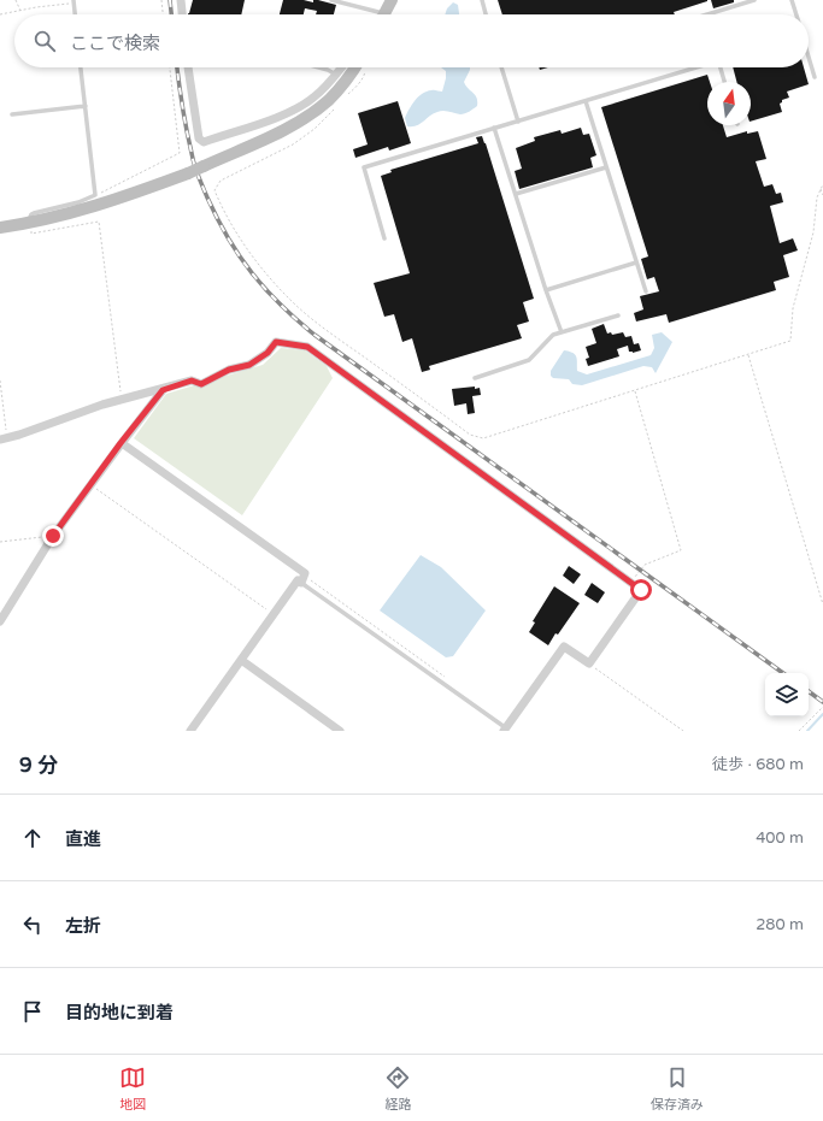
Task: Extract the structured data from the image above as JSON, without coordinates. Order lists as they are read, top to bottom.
{
  "north": "top",
  "page": {
    "search": "ここで検索",
    "heading": ["9 分", "徒歩 · 680 m"],
    "list": [
      ["直進", "400 m"],
      ["左折", "280 m"],
      "目的地に到着"
    ],
    "nav": ["地図", "経路", "保存済み"]
  }
}
